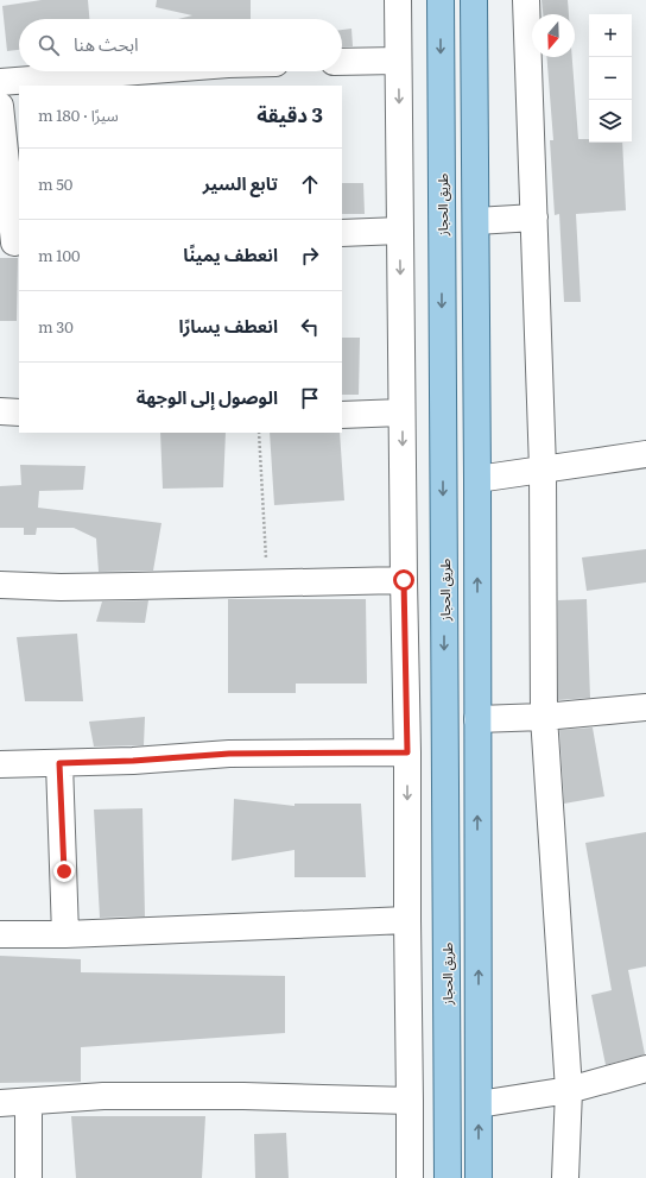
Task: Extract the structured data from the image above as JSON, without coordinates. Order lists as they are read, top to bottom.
{
  "streets": {
    "main road": ["طريق الحجاز"]
  },
  "north": "bottom",
  "page": {
    "map_buttons": ["+", "−"],
    "search": "ابحث هنا",
    "heading": ["3 دقيقة", "سيرًا · 180 m"],
    "list": [
      ["تابع السير", "50 m"],
      ["انعطف يمينًا", "100 m"],
      ["انعطف يسارًا", "30 m"],
      "الوصول إلى الوجهة"
    ]
  }
}
